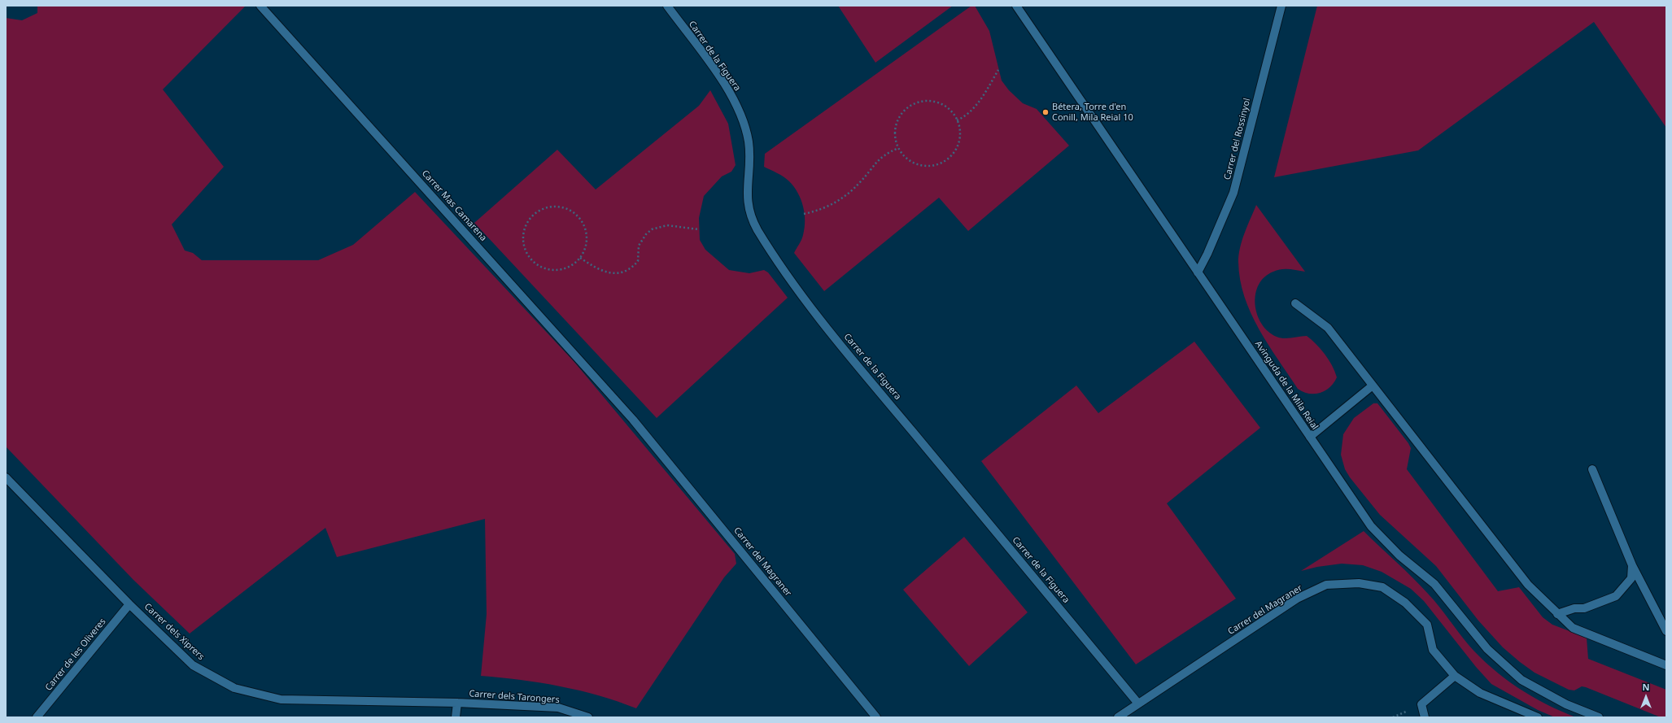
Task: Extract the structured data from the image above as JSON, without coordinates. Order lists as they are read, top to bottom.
{
  "streets": {
    "street": [
      "Carrer de la Figuera",
      "Carrer del Rossinyol",
      "Carrer Mas Camarena",
      "Avinguda de la Mila Reial",
      "Carrer del Magraner",
      "Carrer dels Xiprers",
      "Carrer de les Oliveres",
      "Carrer dels Tarongers"
    ]
  },
  "crossings": [
    ["Carrer de la Figuera", "Carrer del Magraner"],
    ["Carrer del Rossinyol", "Avinguda de la Mila Reial"],
    ["Carrer Mas Camarena", "Carrer del Magraner"],
    ["Carrer dels Xiprers", "Carrer de les Oliveres"],
    ["Carrer dels Xiprers", "Carrer dels Tarongers"]
  ],
  "places": ["Bétera, Torre d'en Conill, Mila Reial 10"],
  "north": "top"
}
